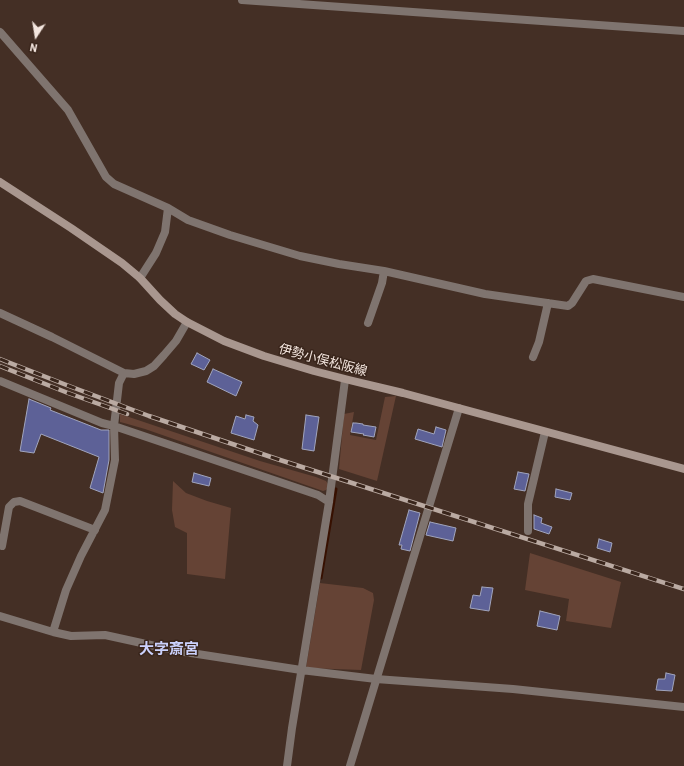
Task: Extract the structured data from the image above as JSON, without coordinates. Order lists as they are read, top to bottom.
{
  "streets": {
    "main road": ["伊勢小俣松阪線"]
  },
  "districts": ["大字斎宮"],
  "north": "bottom"
}
